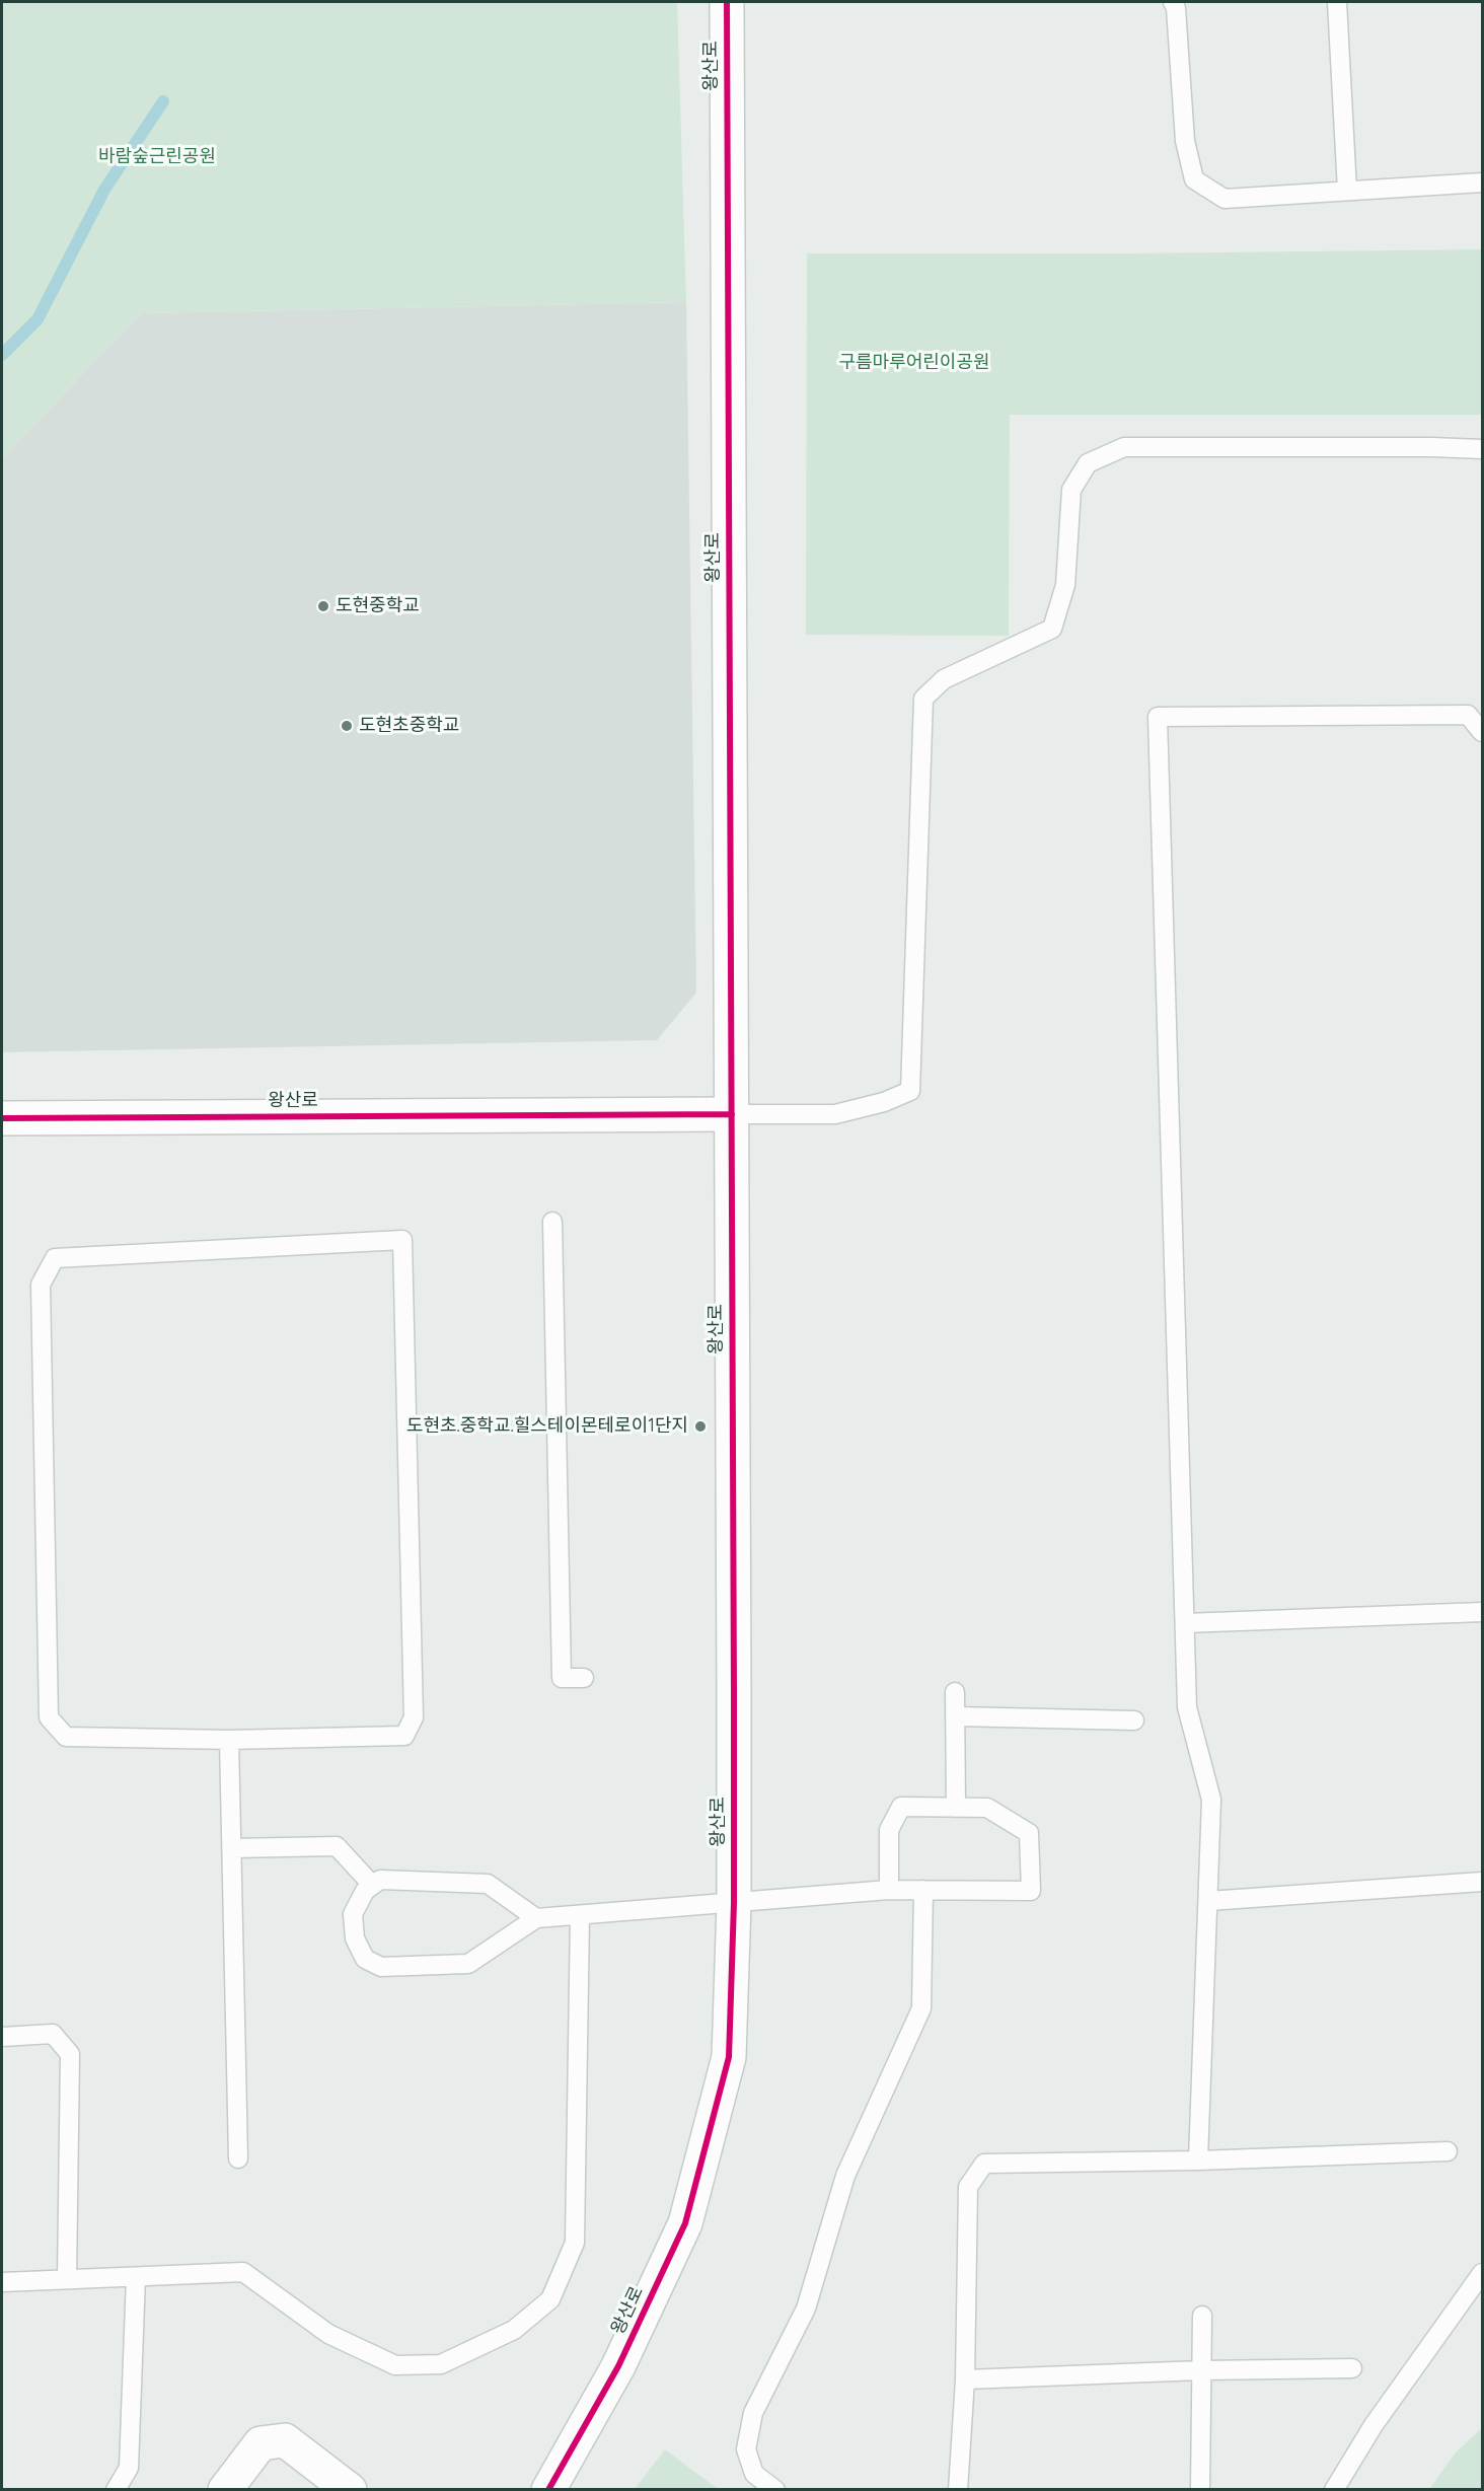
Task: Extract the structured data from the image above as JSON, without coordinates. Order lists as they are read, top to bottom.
{
  "streets": {
    "street": ["왕산로"]
  },
  "parks": ["바람숲근린공원", "구름마루어린이공원"],
  "places": ["도현중학교", "도현초중학교", "도현초.중학교.힐스테이몬테로이1단지"]
}
